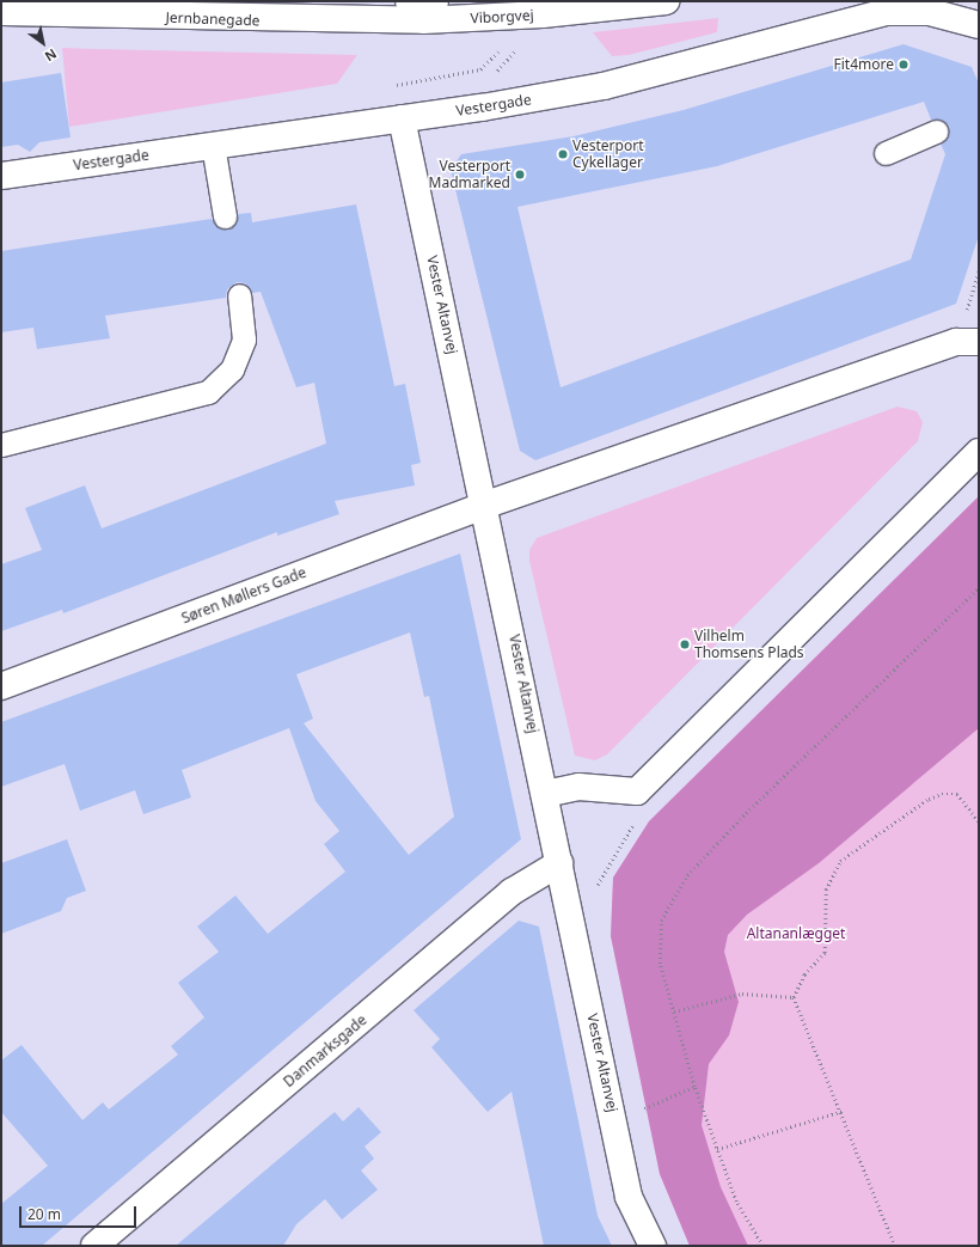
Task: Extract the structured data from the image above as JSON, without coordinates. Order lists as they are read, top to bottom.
{
  "streets": {
    "street": [
      "Viborgvej",
      "Jernbanegade",
      "Vestergade",
      "Vester Altanvej",
      "Søren Møllers Gade",
      "Danmarksgade"
    ]
  },
  "crossings": [
    ["Viborgvej", "Jernbanegade"],
    ["Vestergade", "Vester Altanvej"],
    ["Vester Altanvej", "Søren Møllers Gade"],
    ["Vester Altanvej", "Danmarksgade"]
  ],
  "parks": ["Altananlægget"],
  "places": [
    "Fit4more",
    "Vesterport Cykellager",
    "Vesterport Madmarked",
    "Vilhelm Thomsens Plads"
  ],
  "scale_bar": "20 m",
  "north": "bottom right"
}
